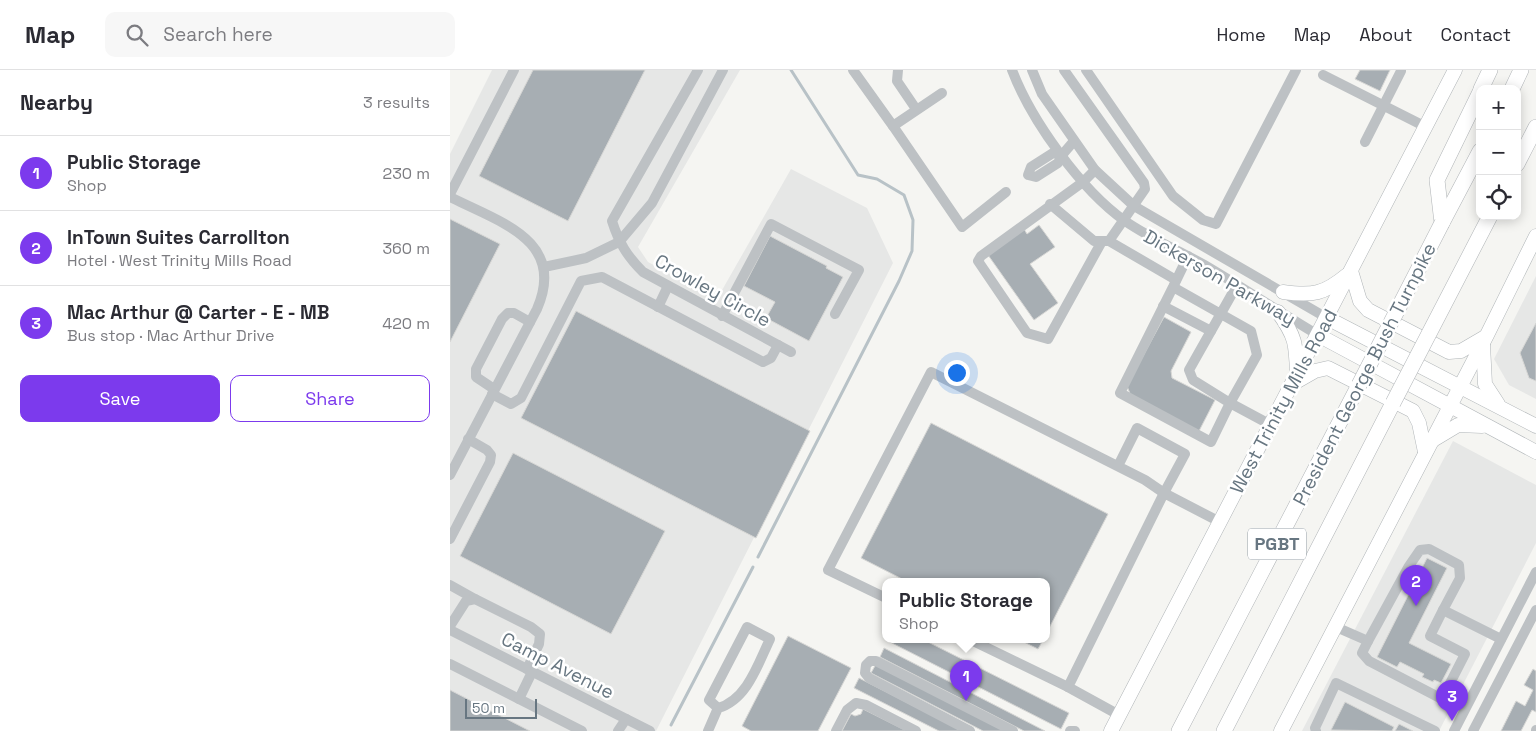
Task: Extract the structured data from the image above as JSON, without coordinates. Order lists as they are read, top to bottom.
{
  "streets": {
    "highway": ["President George Bush Turnpike", "PGBT"],
    "main road": ["Dickerson Parkway", "West Trinity Mills Road"],
    "street": ["Crowley Circle", "Camp Avenue"]
  },
  "crossings": [
    ["Dickerson Parkway", "West Trinity Mills Road"]
  ],
  "scale_bar": "50 m",
  "page": {
    "header": "Map",
    "search": "Search here",
    "nav": [
      "Home",
      "Map",
      "About",
      "Contact"
    ],
    "heading": ["Nearby", "3 results"],
    "map_buttons": ["+", "−"],
    "list": [
      {
        "mark": "1",
        "name": "Public Storage",
        "note": "Shop",
        "value": "230 m"
      },
      {
        "mark": "2",
        "name": "InTown Suites Carrollton",
        "note": "Hotel · West Trinity Mills Road",
        "value": "360 m"
      },
      {
        "mark": "3",
        "name": "Mac Arthur @ Carter - E - MB",
        "note": "Bus stop · Mac Arthur Drive",
        "value": "420 m"
      }
    ],
    "buttons": ["Save", "Share"],
    "pins": ["2", "1", "3"],
    "popup": ["Public Storage", "Shop"],
    "scale": "50 m"
  }
}
